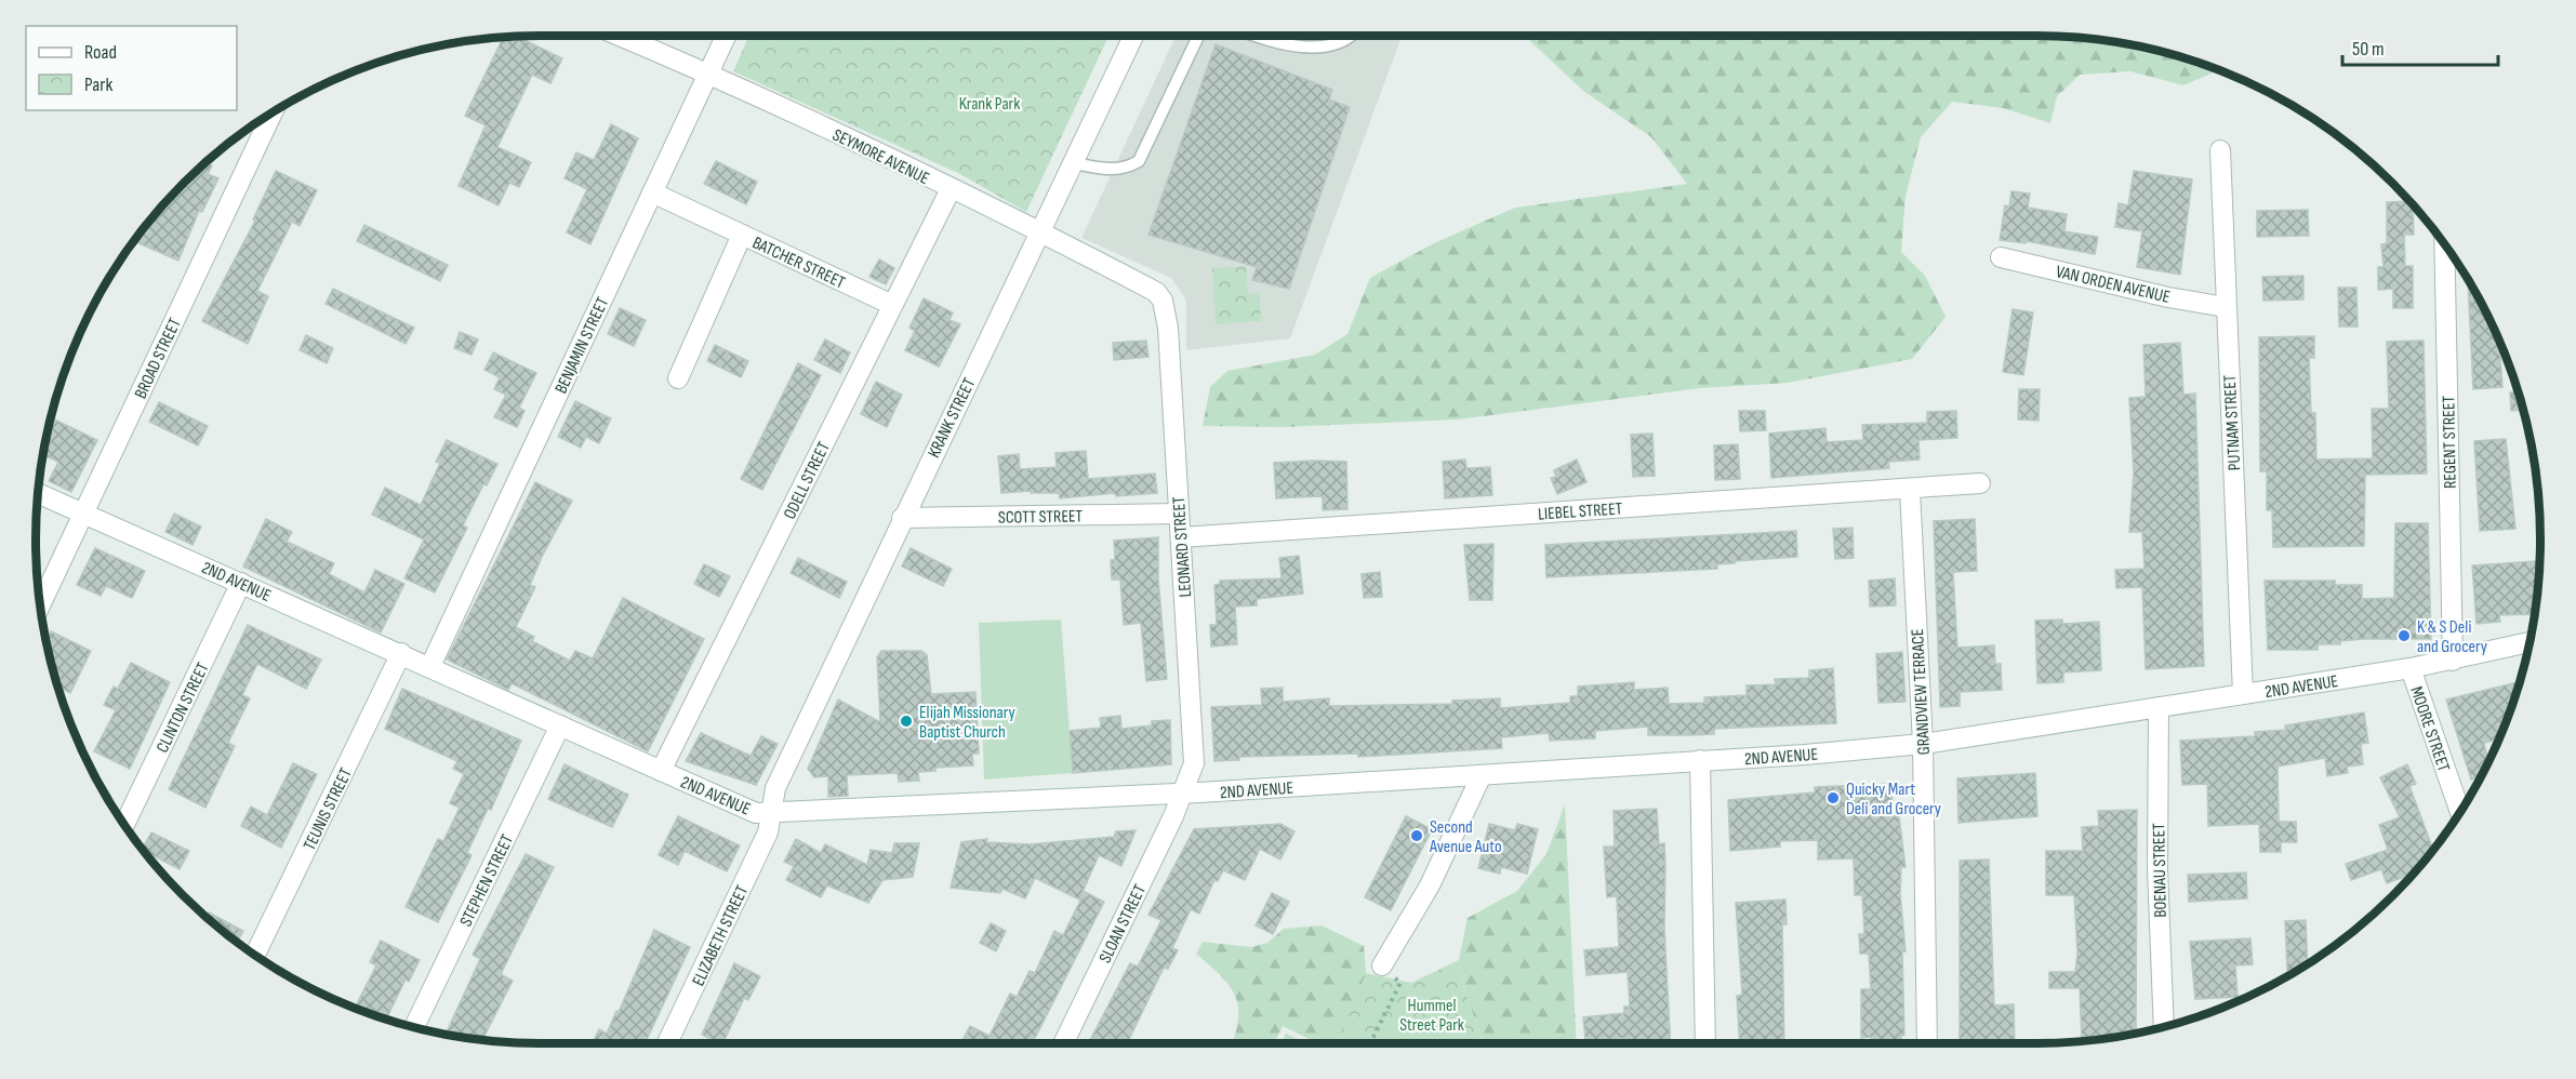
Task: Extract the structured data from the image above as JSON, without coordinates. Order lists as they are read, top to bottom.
{
  "streets": {
    "street": [
      "SEYMORE AVENUE",
      "BATCHER STREET",
      "VAN ORDEN AVENUE",
      "BENJAMIN STREET",
      "BROAD STREET",
      "KRANK STREET",
      "PUTNAM STREET",
      "REGENT STREET",
      "ODELL STREET",
      "LIEBEL STREET",
      "SCOTT STREET",
      "LEONARD STREET",
      "2ND AVENUE",
      "GRANDVIEW TERRACE",
      "CLINTON STREET",
      "MOORE STREET",
      "TEUNIS STREET",
      "BOENAU STREET",
      "STEPHEN STREET",
      "SLOAN STREET",
      "ELIZABETH STREET"
    ]
  },
  "crossings": [
    ["SEYMORE AVENUE", "BENJAMIN STREET"],
    ["SEYMORE AVENUE", "KRANK STREET"],
    ["SEYMORE AVENUE", "ODELL STREET"],
    ["SEYMORE AVENUE", "LEONARD STREET"],
    ["BATCHER STREET", "ODELL STREET"],
    ["VAN ORDEN AVENUE", "PUTNAM STREET"],
    ["BENJAMIN STREET", "2ND AVENUE"],
    ["BROAD STREET", "2ND AVENUE"],
    ["KRANK STREET", "SCOTT STREET"],
    ["KRANK STREET", "2ND AVENUE"],
    ["KRANK STREET", "ELIZABETH STREET"],
    ["PUTNAM STREET", "2ND AVENUE"],
    ["REGENT STREET", "2ND AVENUE"],
    ["ODELL STREET", "2ND AVENUE"],
    ["LIEBEL STREET", "LEONARD STREET"],
    ["LIEBEL STREET", "GRANDVIEW TERRACE"],
    ["SCOTT STREET", "LEONARD STREET"],
    ["LEONARD STREET", "2ND AVENUE"],
    ["LEONARD STREET", "SLOAN STREET"],
    ["2ND AVENUE", "GRANDVIEW TERRACE"],
    ["2ND AVENUE", "CLINTON STREET"],
    ["2ND AVENUE", "MOORE STREET"],
    ["2ND AVENUE", "TEUNIS STREET"],
    ["2ND AVENUE", "BOENAU STREET"],
    ["2ND AVENUE", "STEPHEN STREET"],
    ["2ND AVENUE", "SLOAN STREET"],
    ["2ND AVENUE", "ELIZABETH STREET"]
  ],
  "parks": ["Krank Park", "Hummel Street Park"],
  "places": [
    "K & S Deli and Grocery",
    "Elijah Missionary Baptist Church",
    "Quicky Mart Deli and Grocery",
    "Second Avenue Auto"
  ],
  "legend": ["Road", "Park"],
  "scale_bar": "50 m"
}
